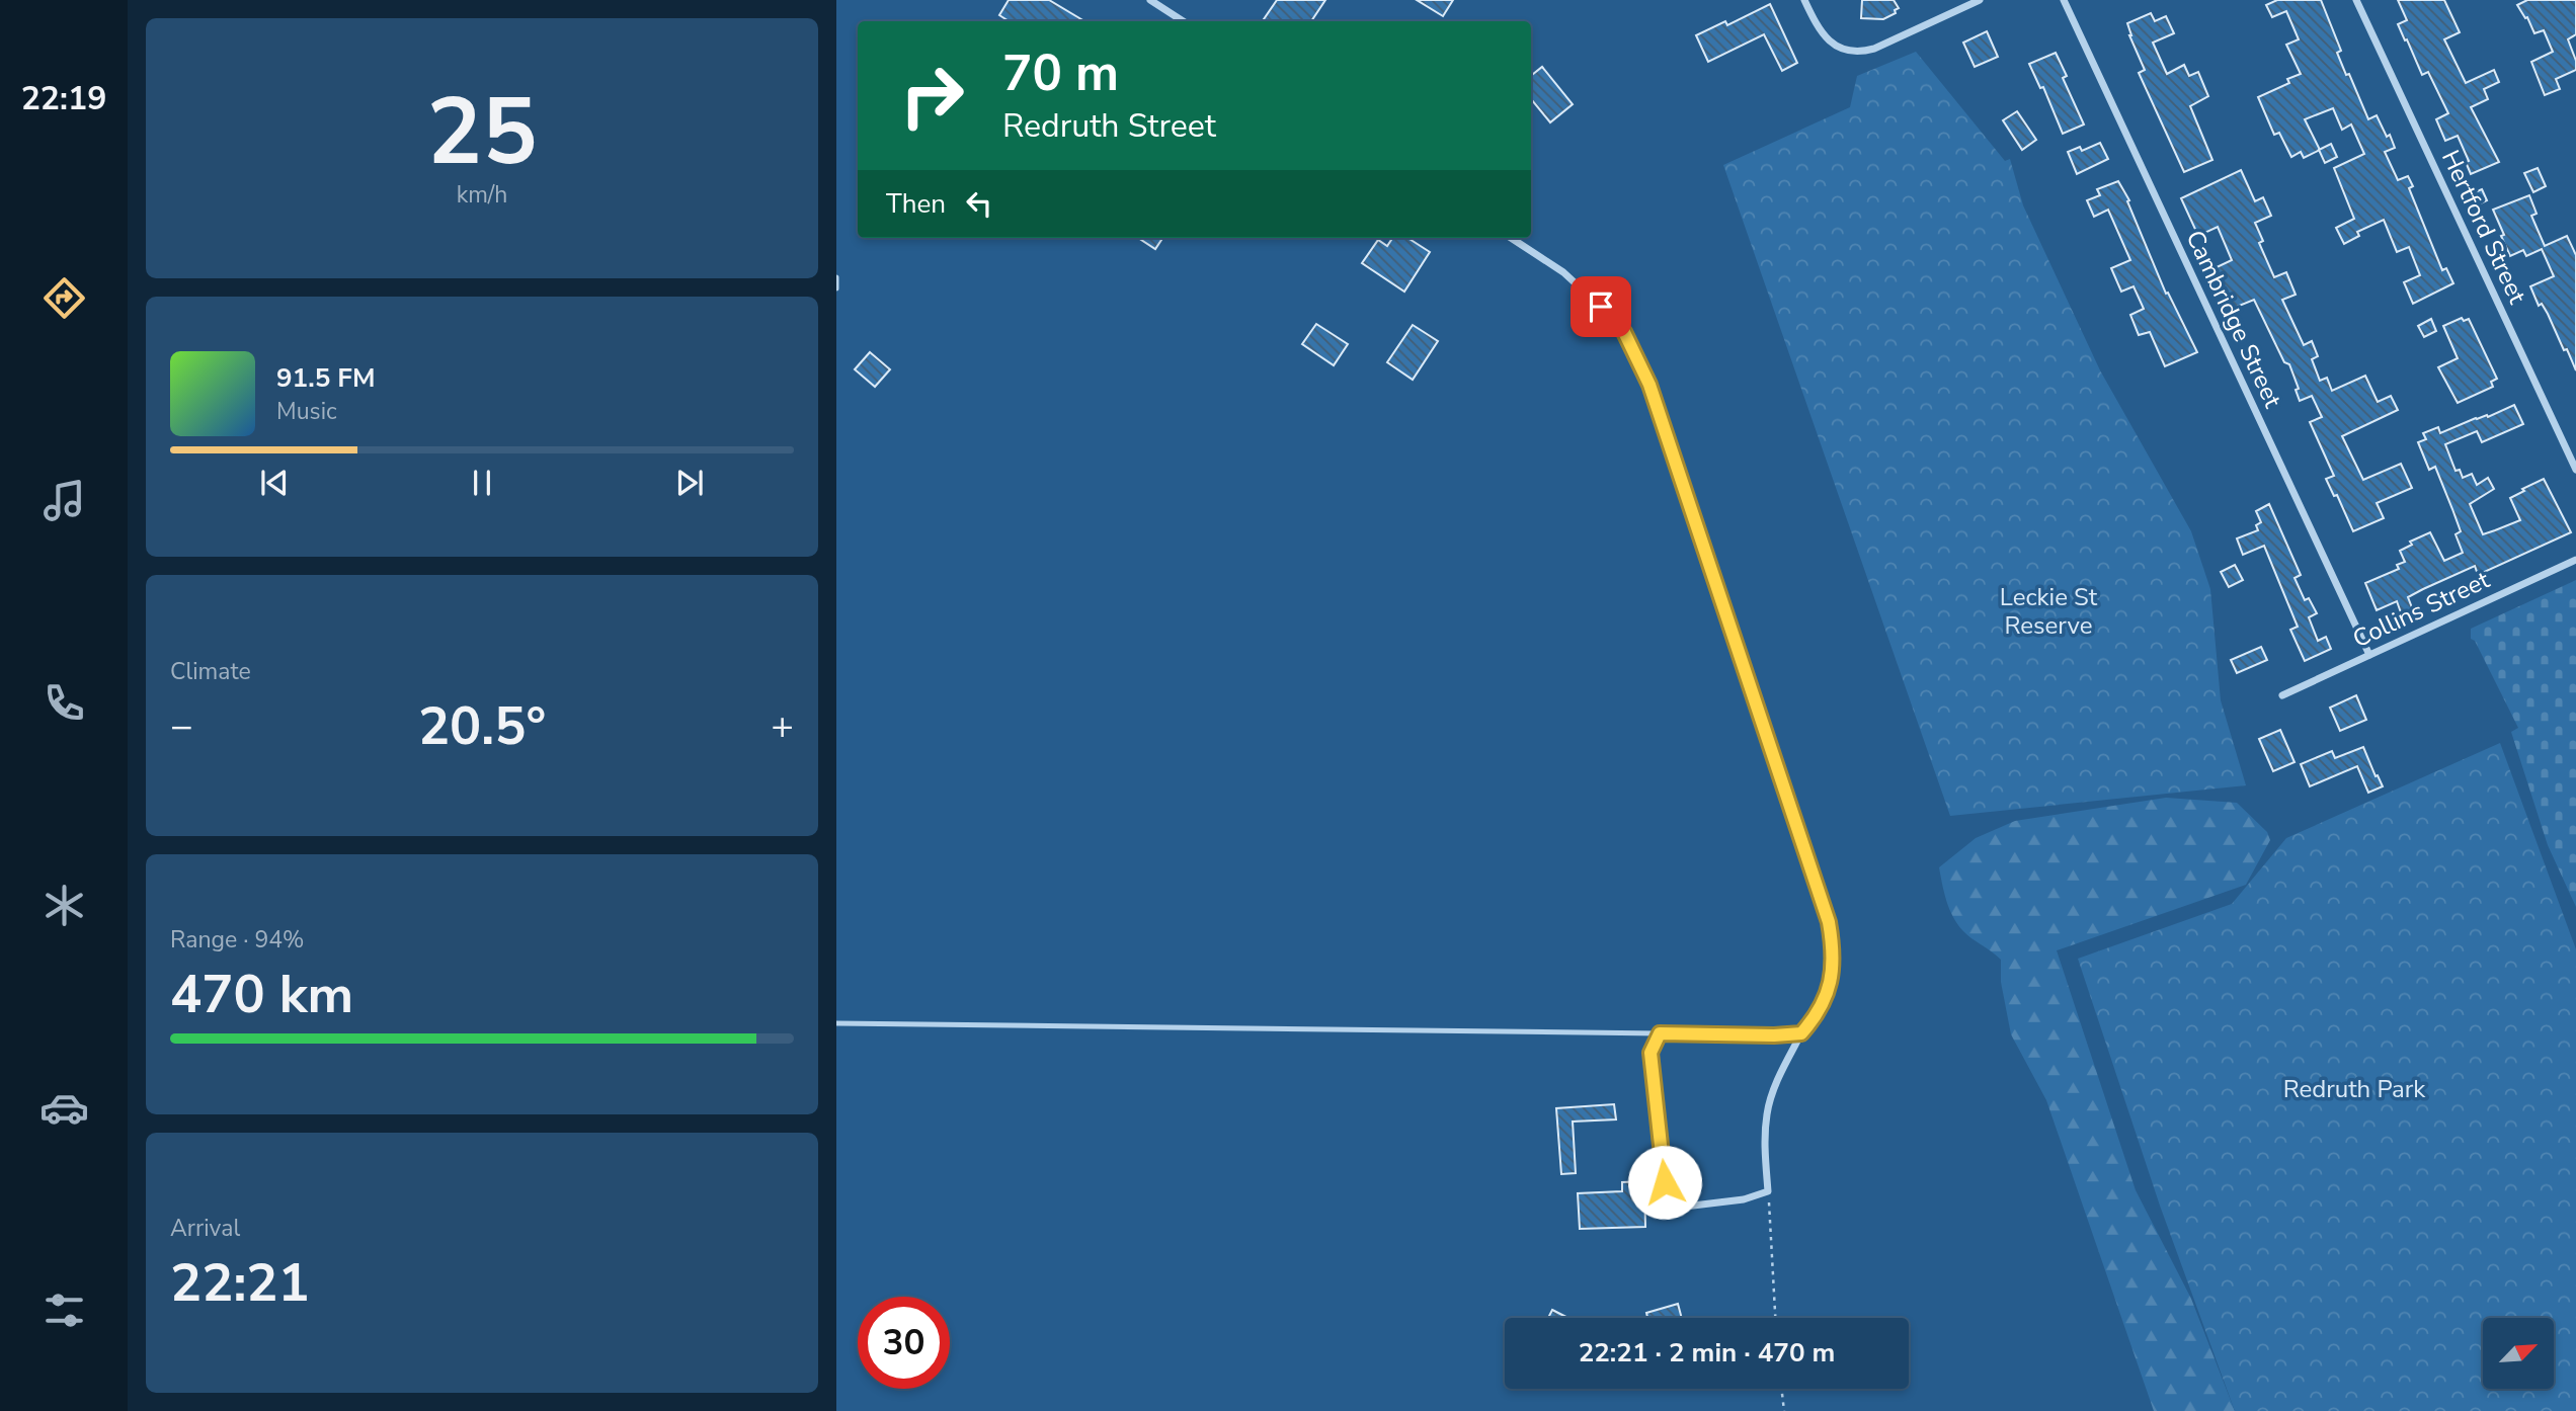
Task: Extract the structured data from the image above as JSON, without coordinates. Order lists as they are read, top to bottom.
{
  "streets": {
    "street": ["Hertford Street", "Cambridge Street", "Collins Street"]
  },
  "crossings": [
    ["Cambridge Street", "Collins Street"]
  ],
  "parks": ["Leckie St Reserve", "Redruth Park"],
  "north": "top right",
  "page": {
    "tabs": "22:19",
    "tile": [
      ["25", "km/h"],
      "Climate",
      ["Range · 94%", "470 km"],
      ["Arrival", "22:21"]
    ],
    "turn": ["70 m", "Redruth Street"],
    "then": "Then",
    "song": ["91.5 FM", "Music"],
    "heat": ["−", "20.5°", "+"],
    "limit": "30",
    "trip": "22:21 · 2 min · 470 m"
  }
}
